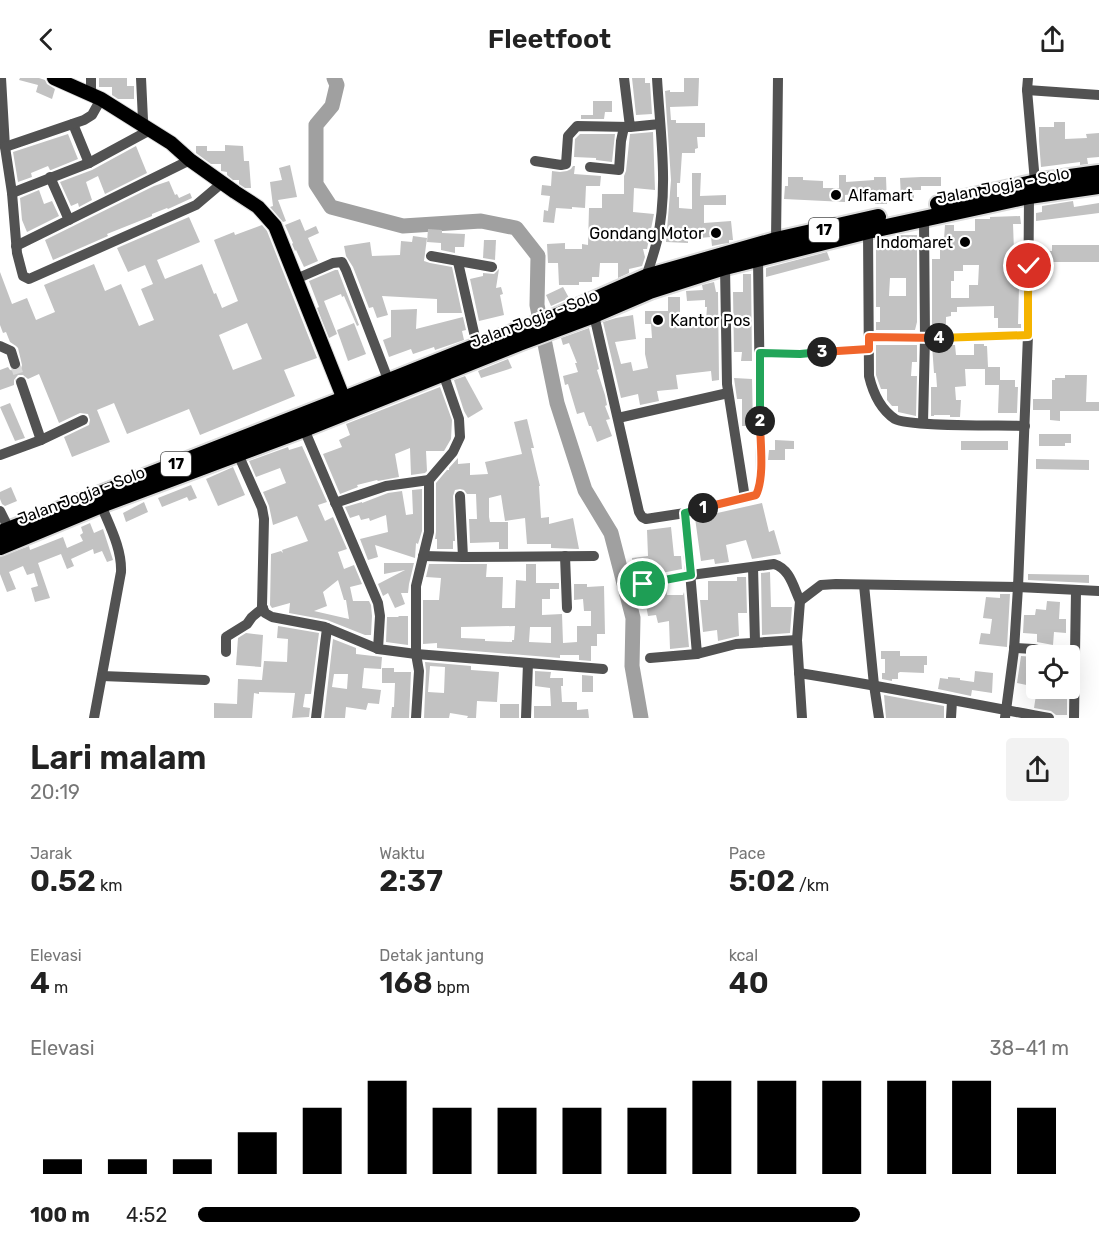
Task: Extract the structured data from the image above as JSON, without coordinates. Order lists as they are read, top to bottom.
{
  "streets": {
    "highway": ["Jalan Jogja - Solo", "17"]
  },
  "places": [
    "Alfamart",
    "Gondang Motor",
    "Indomaret",
    "Kantor Pos"
  ],
  "page": {
    "header": "Fleetfoot",
    "pins": [
      "4",
      "3",
      "2",
      "1"
    ],
    "heading": ["Lari malam", "20:19"],
    "stats": [
      ["Jarak", "0.52 km"],
      ["Waktu", "2:37"],
      ["Pace", "5:02 /km"],
      ["Elevasi", "4 m"],
      ["Detak jantung", "168 bpm"],
      ["kcal", "40"]
    ],
    "chart": ["Elevasi", "38–41 m"],
    "list": [
      {
        "name": "100 m",
        "note": "4:52"
      }
    ]
  }
}
